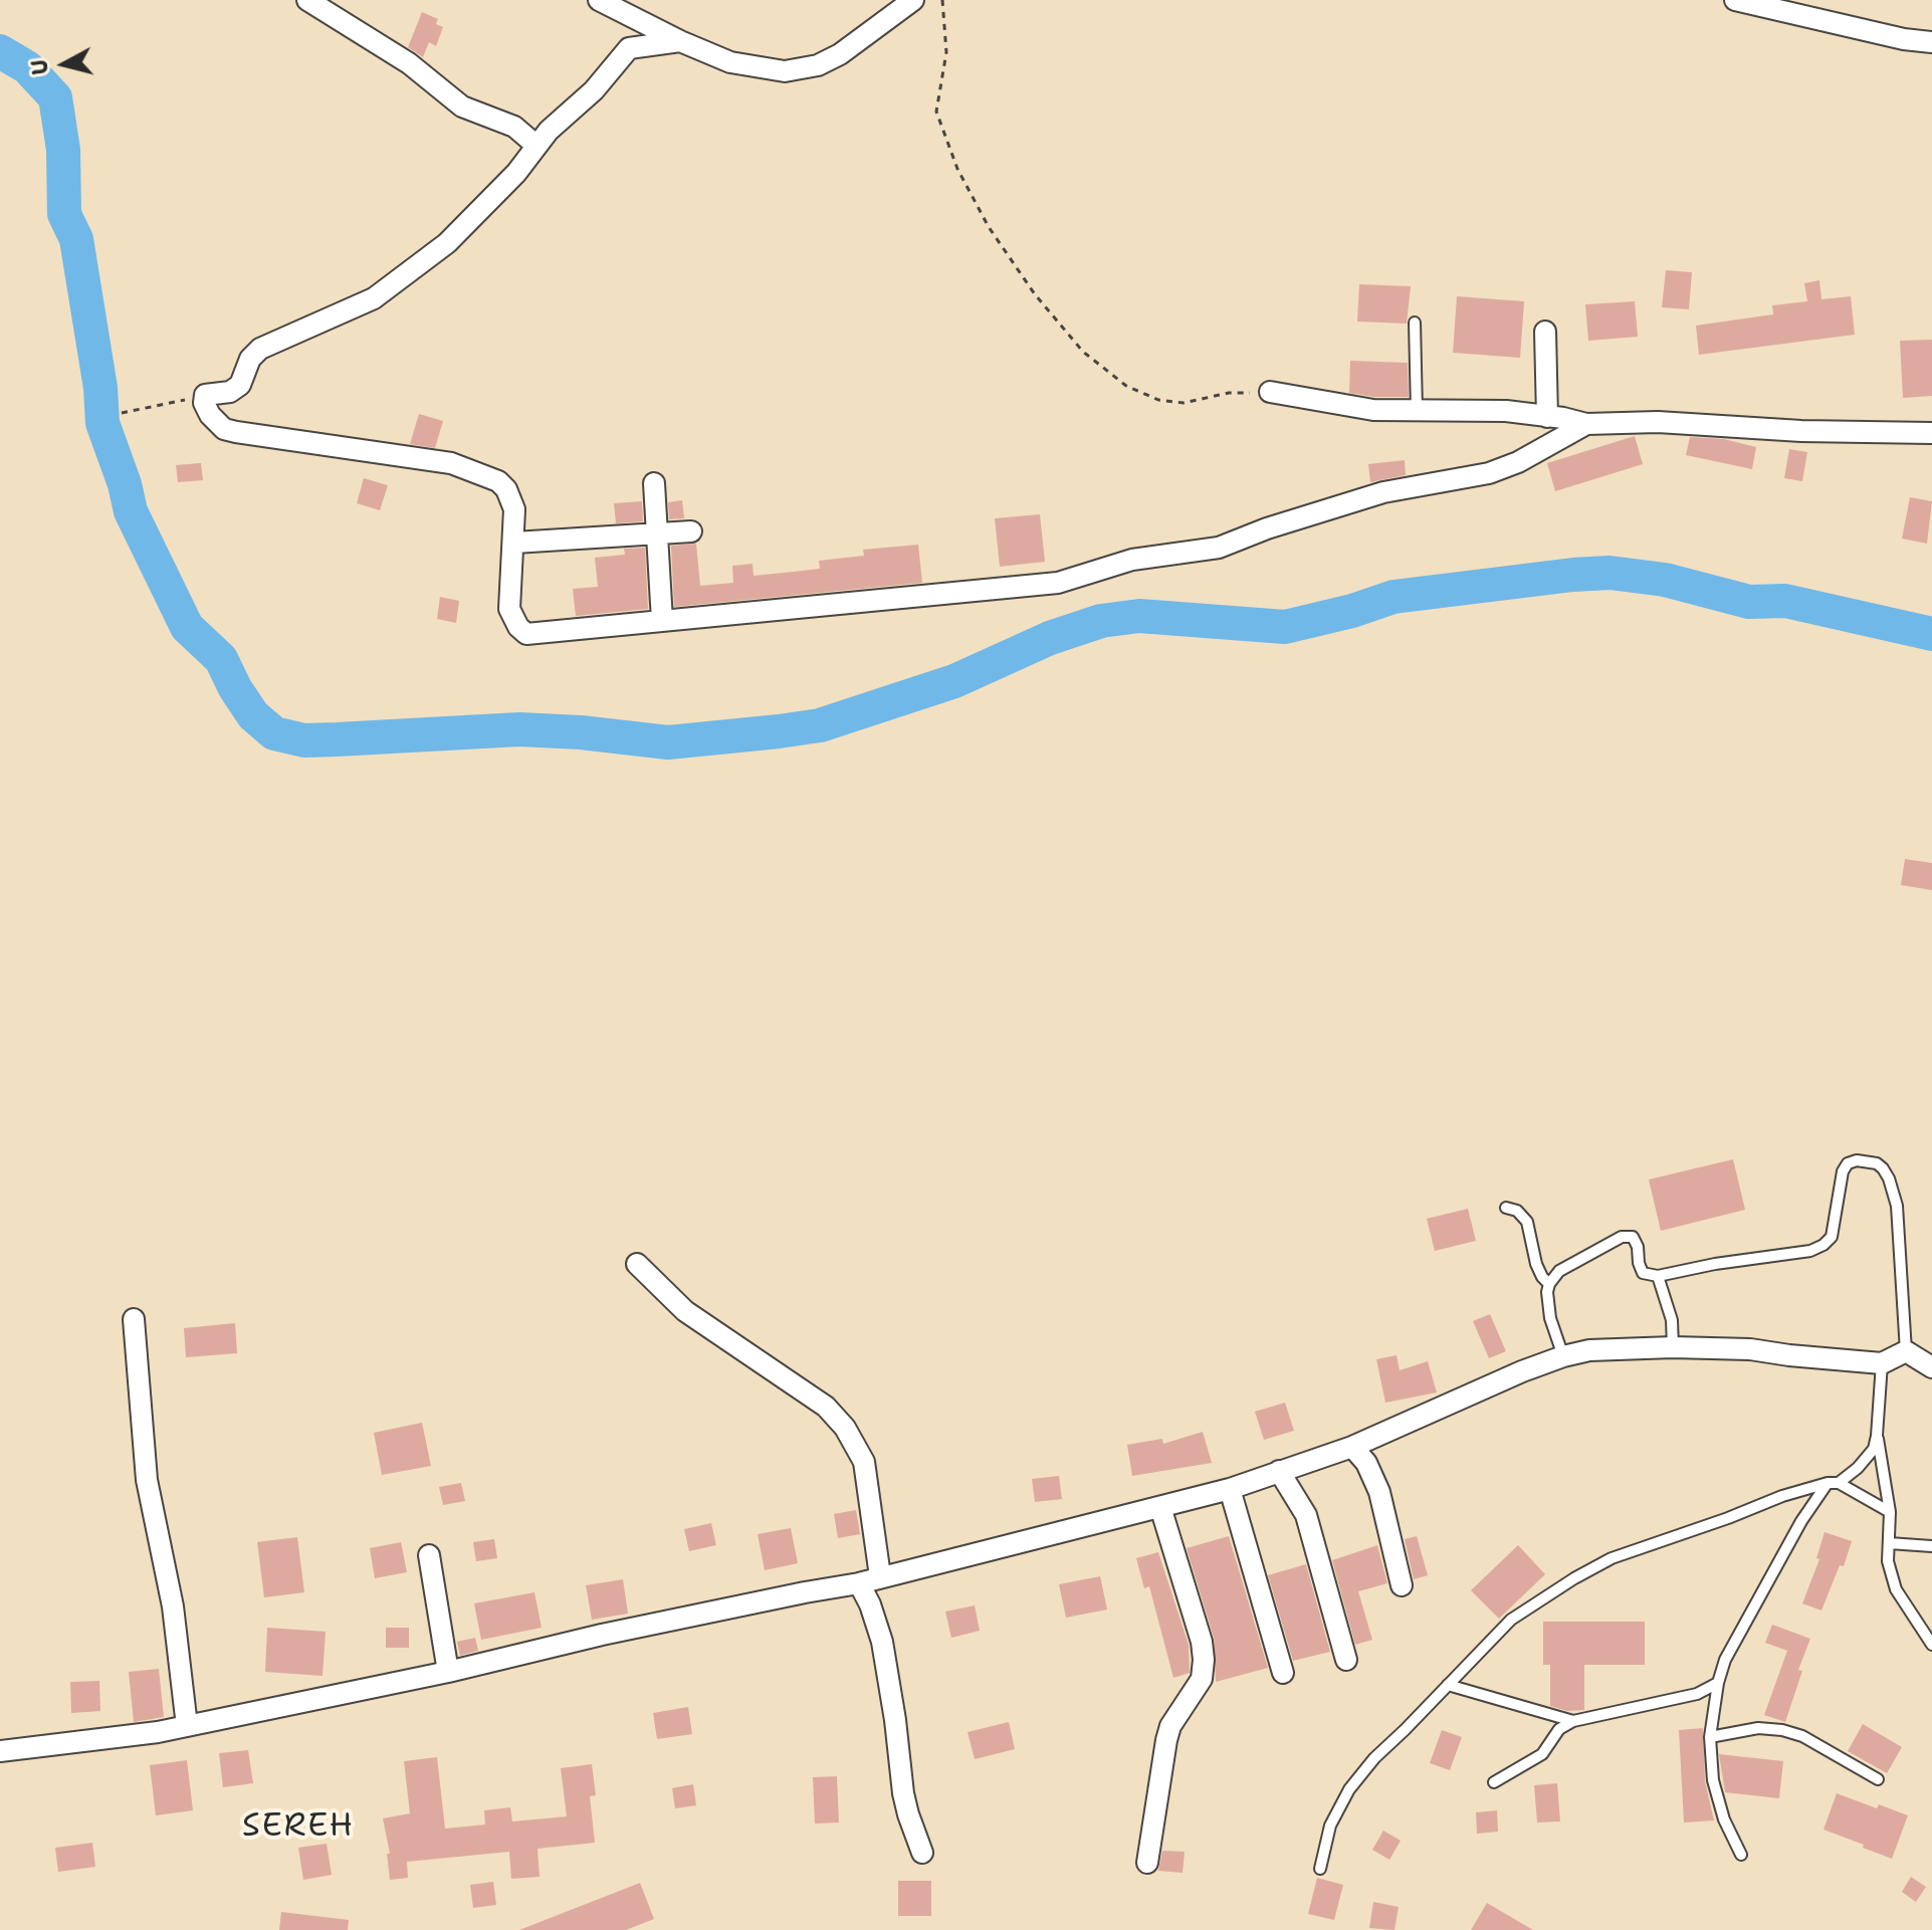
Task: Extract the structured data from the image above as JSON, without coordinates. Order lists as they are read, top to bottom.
{
  "districts": ["SEREH"],
  "north": "left"
}
